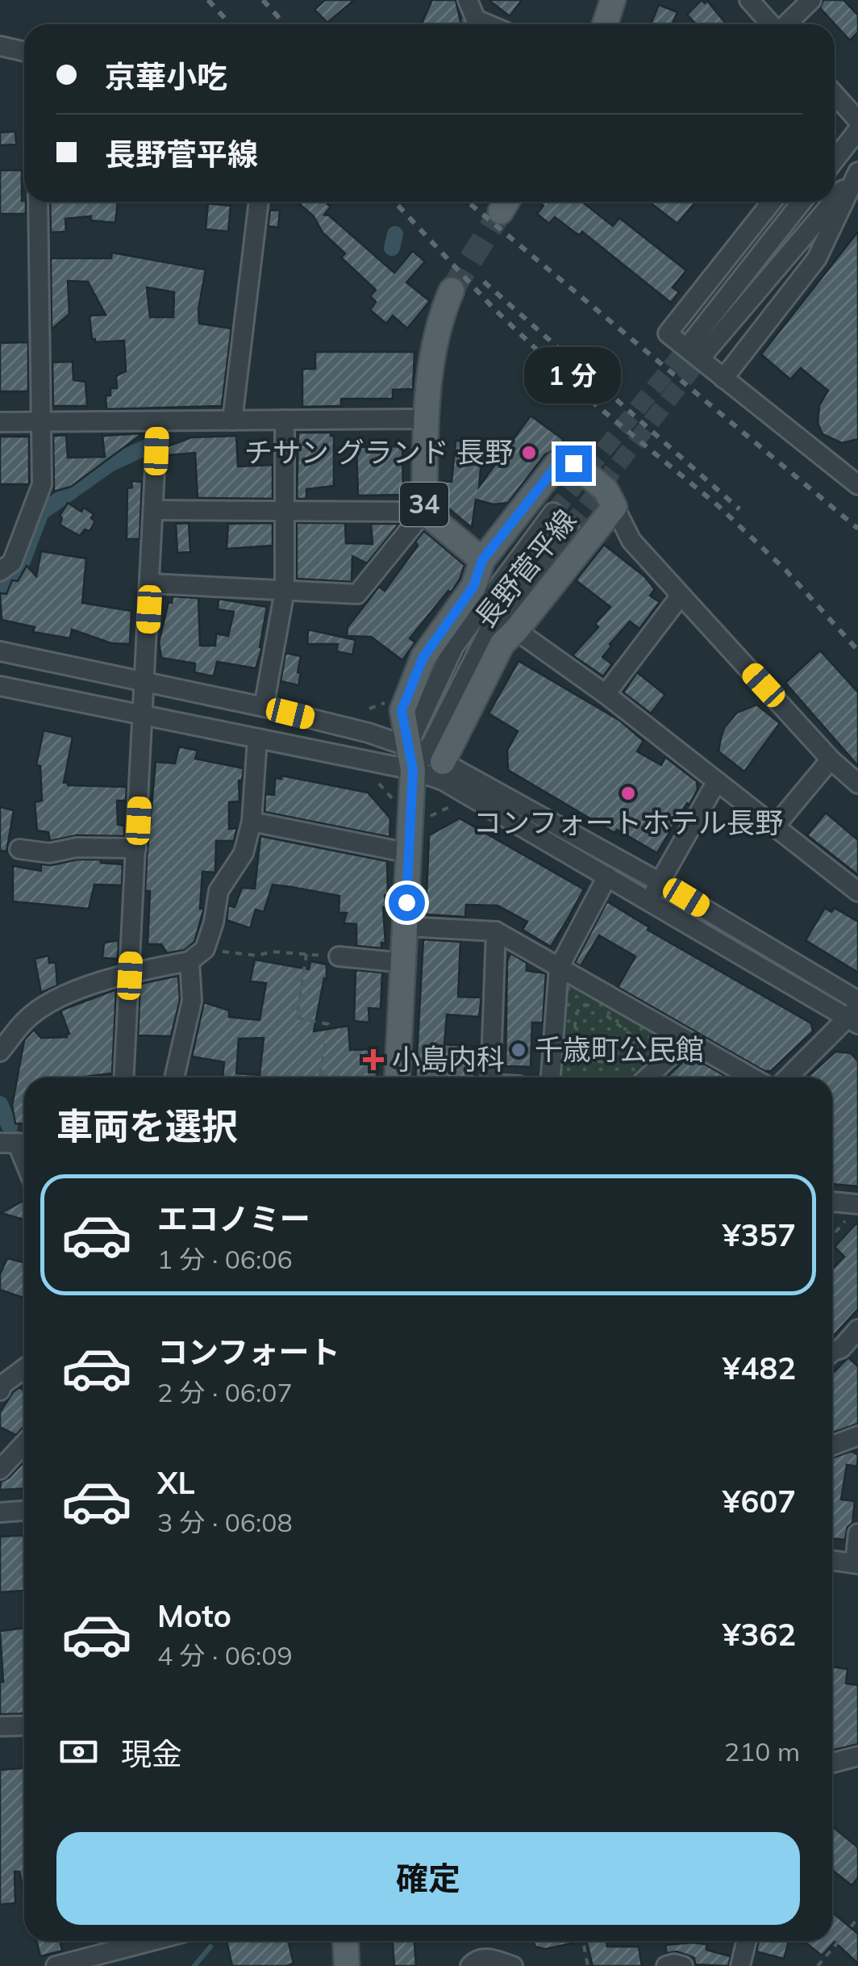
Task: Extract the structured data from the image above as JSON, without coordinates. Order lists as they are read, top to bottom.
{
  "streets": {
    "main road": ["34", "長野菅平線"]
  },
  "crossings": [
    ["34", "長野菅平線"]
  ],
  "places": {
    "other": ["チサン グランド 長野", "コンフォートホテル長野", "千歳町公民館"],
    "health": ["小島内科"]
  },
  "page": {
    "banner": ["京華小吃", "長野菅平線"],
    "bubble": "1 分",
    "heading": "車両を選択",
    "list": [
      {
        "name": "エコノミー",
        "note": "1 分 · 06:06",
        "value": "¥357"
      },
      {
        "name": "コンフォート",
        "note": "2 分 · 06:07",
        "value": "¥482"
      },
      {
        "name": "XL",
        "note": "3 分 · 06:08",
        "value": "¥607"
      },
      {
        "name": "Moto",
        "note": "4 分 · 06:09",
        "value": "¥362"
      }
    ],
    "pay": ["現金", "210 m"],
    "buttons": "確定"
  }
}
